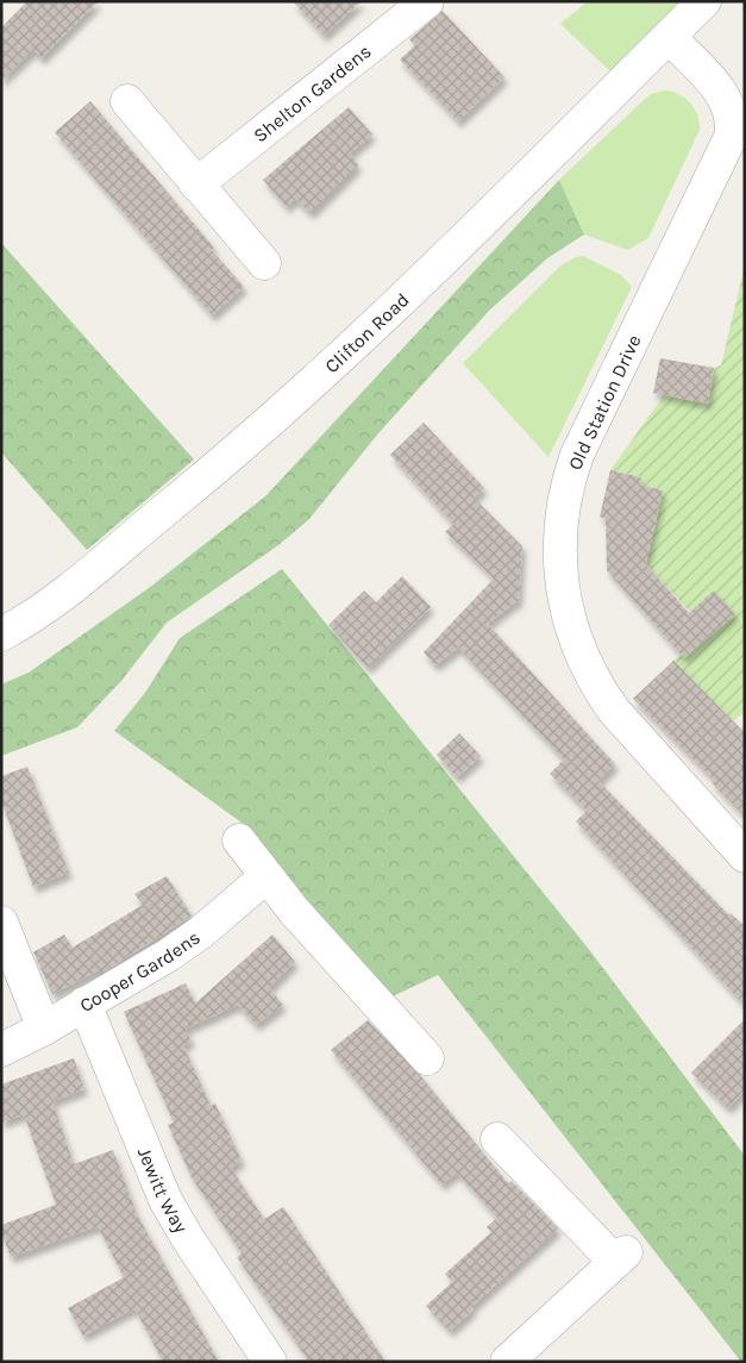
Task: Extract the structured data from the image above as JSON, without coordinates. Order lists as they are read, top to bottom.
{
  "streets": {
    "street": [
      "Shelton Gardens",
      "Clifton Road",
      "Old Station Drive",
      "Cooper Gardens",
      "Jewitt Way"
    ]
  },
  "crossings": [
    ["Clifton Road", "Old Station Drive"],
    ["Cooper Gardens", "Jewitt Way"]
  ]
}
